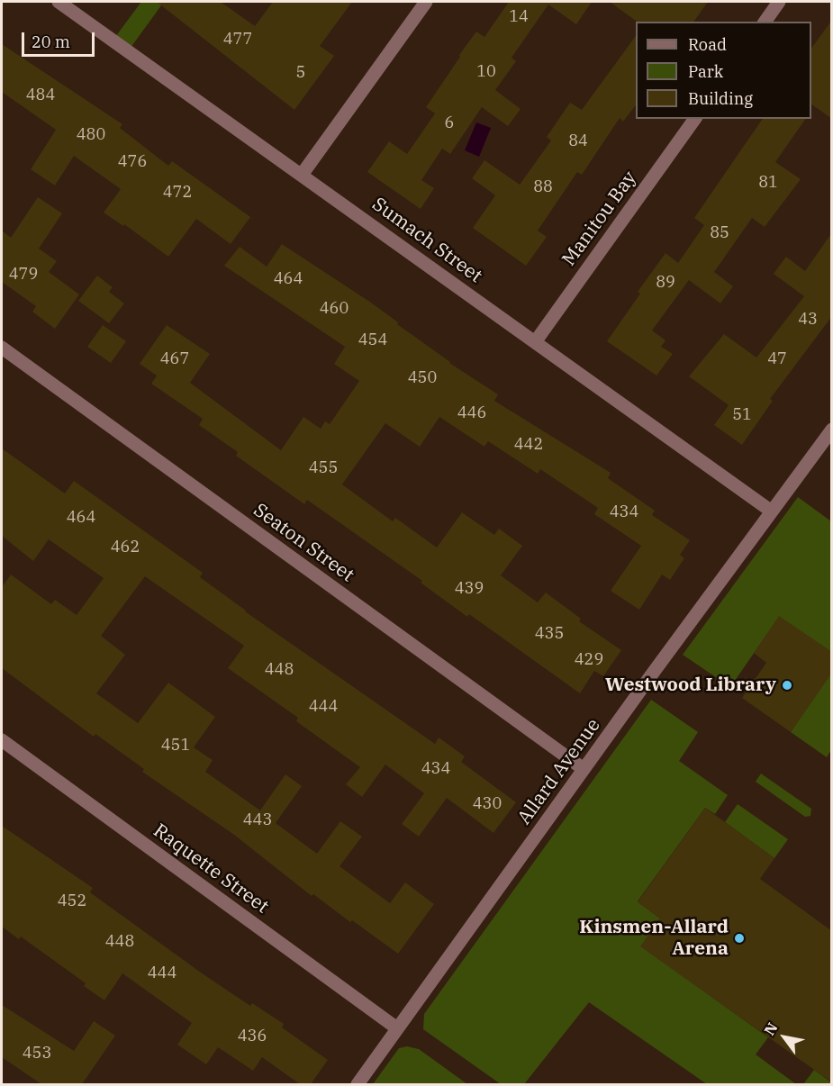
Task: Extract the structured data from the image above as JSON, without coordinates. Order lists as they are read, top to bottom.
{
  "streets": {
    "street": [
      "Manitou Bay",
      "Sumach Street",
      "Seaton Street",
      "Allard Avenue",
      "Raquette Street"
    ]
  },
  "crossings": [
    ["Manitou Bay", "Sumach Street"],
    ["Sumach Street", "Allard Avenue"],
    ["Seaton Street", "Allard Avenue"],
    ["Allard Avenue", "Raquette Street"]
  ],
  "places": ["Westwood Library", "Kinsmen-Allard Arena"],
  "house_numbers": [
    "14",
    "477",
    "10",
    "5",
    "484",
    "6",
    "480",
    "84",
    "476",
    "81",
    "88",
    "472",
    "85",
    "479",
    "464",
    "89",
    "460",
    "43",
    "454",
    "467",
    "47",
    "450",
    "446",
    "51",
    "442",
    "455",
    "434",
    "464",
    "462",
    "439",
    "435",
    "429",
    "448",
    "444",
    "451",
    "434",
    "430",
    "443",
    "452",
    "448",
    "444",
    "436",
    "453"
  ],
  "legend": ["Road", "Park", "Building"],
  "scale_bar": "20 m",
  "north": "top left"
}
